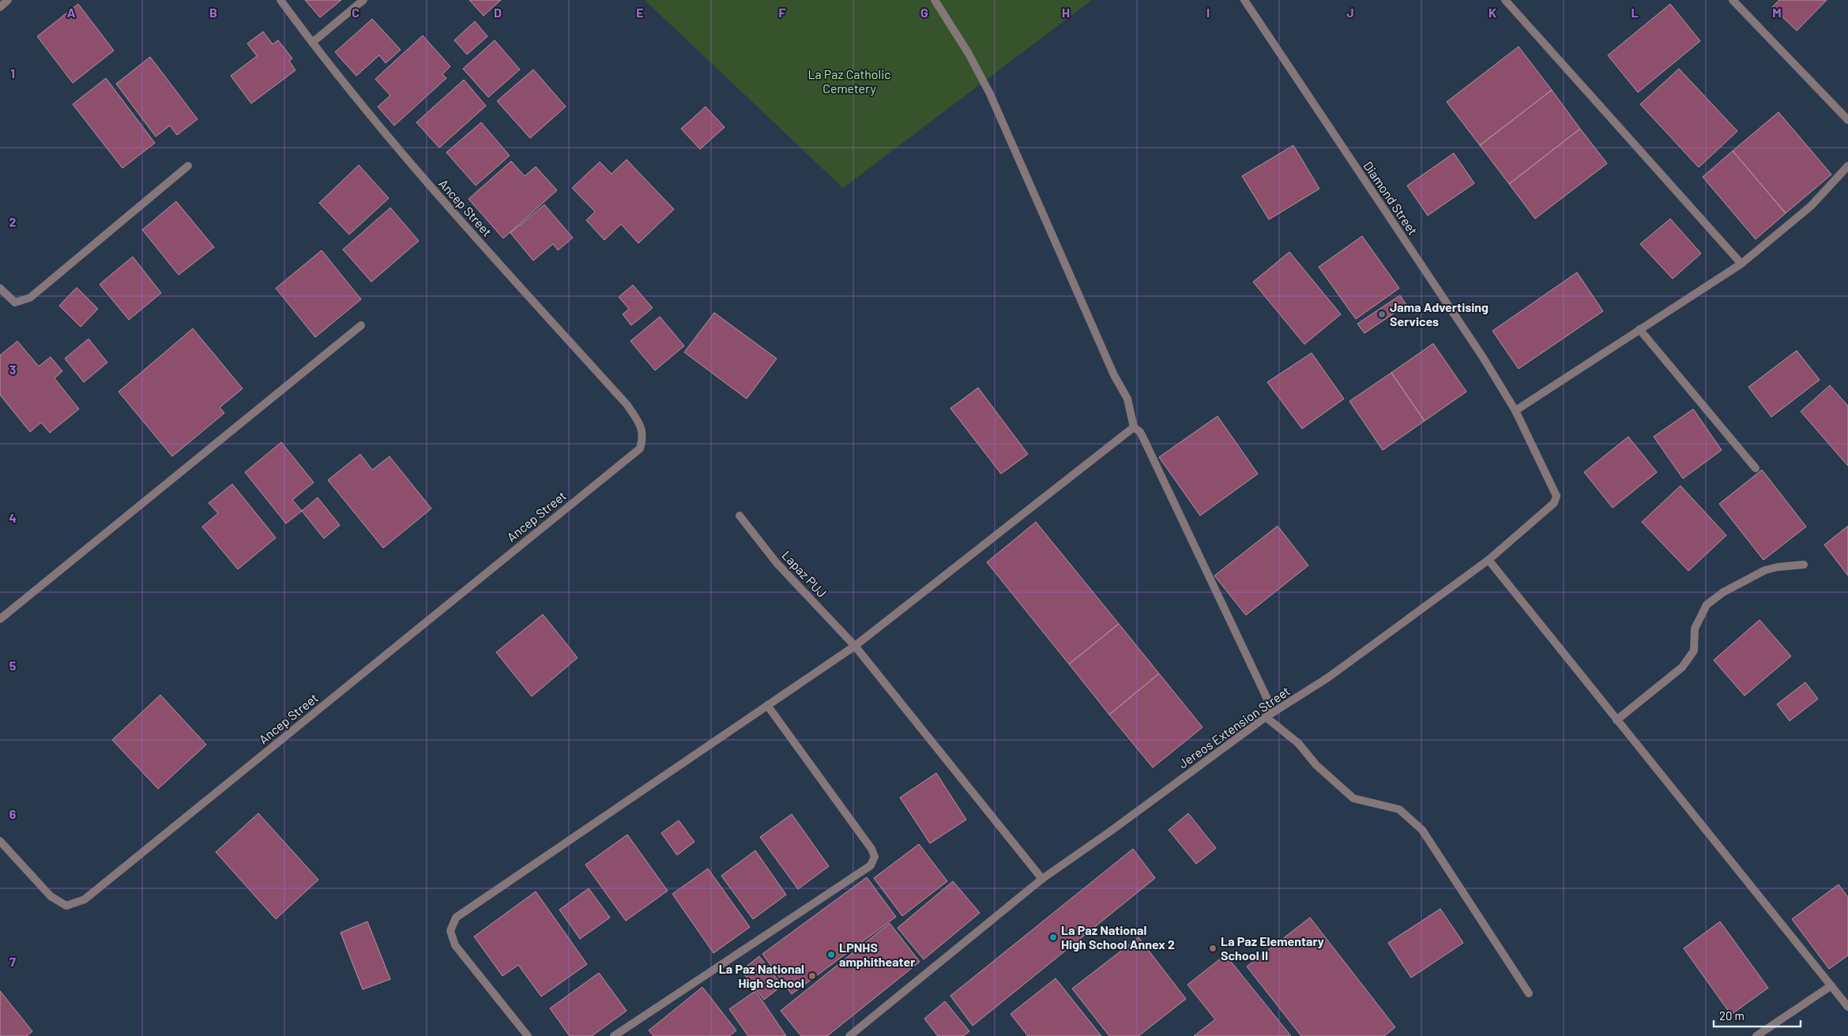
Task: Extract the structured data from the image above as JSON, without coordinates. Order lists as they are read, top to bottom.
{
  "streets": {
    "street": [
      "Diamond Street",
      "Ancep Street",
      "Lapaz PUJ",
      "Jereos Extension Street"
    ]
  },
  "crossings": [
    ["Diamond Street", "Jereos Extension Street"],
    ["Lapaz PUJ", "Jereos Extension Street"]
  ],
  "parks": ["La Paz Catholic Cemetery"],
  "places": [
    "Jama Advertising Services",
    "La Paz National High School Annex 2",
    "La Paz Elementary School II",
    "LPNHS amphitheater",
    "La Paz National High School"
  ],
  "scale_bar": "20 m",
  "grid": {
    "columns": [
      "A",
      "B",
      "C",
      "D",
      "E",
      "F",
      "G",
      "H",
      "I",
      "J",
      "K",
      "L",
      "M"
    ],
    "rows": [
      "1",
      "2",
      "3",
      "4",
      "5",
      "6",
      "7"
    ]
  }
}
